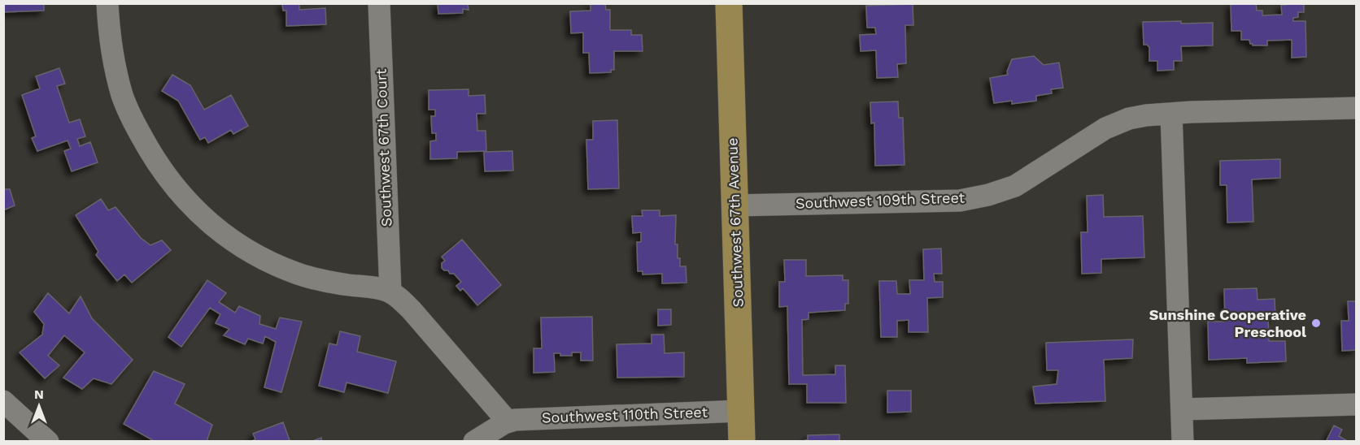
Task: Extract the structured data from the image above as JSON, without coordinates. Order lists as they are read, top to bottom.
{
  "streets": {
    "main road": ["Southwest 67th Avenue"],
    "street": ["Southwest 67th Court", "Southwest 109th Street", "Southwest 110th Street"]
  },
  "crossings": [
    ["Southwest 109th Street", "Southwest 67th Avenue"],
    ["Southwest 67th Avenue", "Southwest 110th Street"]
  ],
  "places": ["Sunshine Cooperative Preschool"],
  "north": "top"
}
